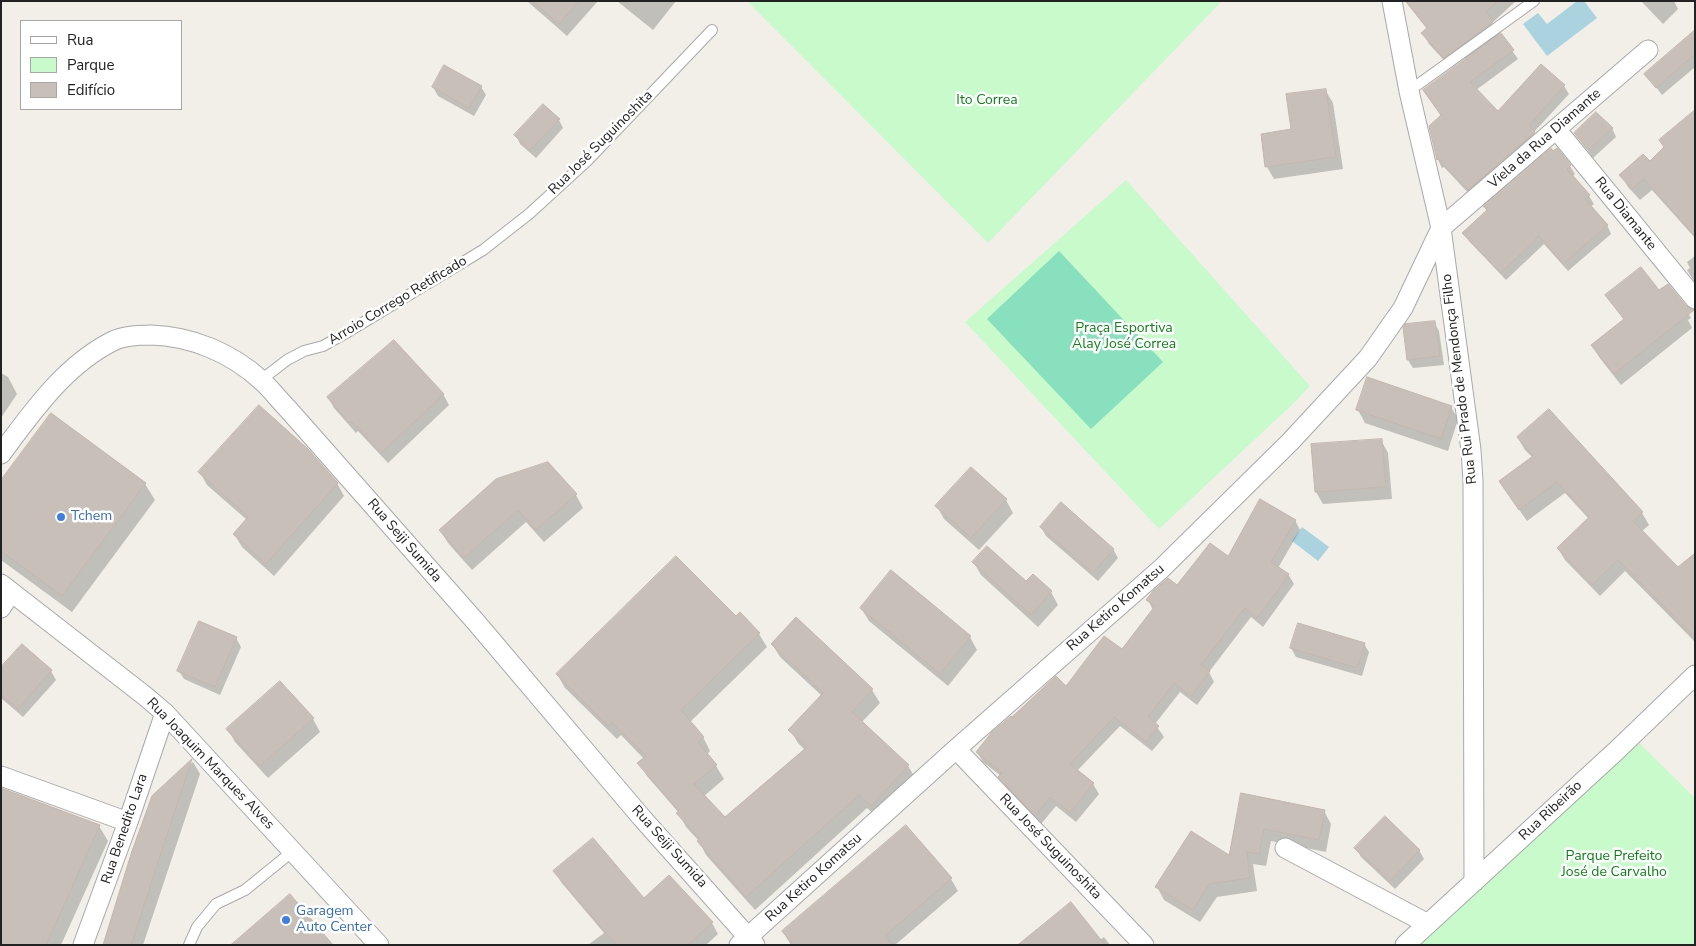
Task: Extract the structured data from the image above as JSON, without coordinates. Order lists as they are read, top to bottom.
{
  "streets": {
    "street": [
      "Viela da Rua Diamante",
      "Rua José Suguinoshita",
      "Rua Diamante",
      "Rua Rui Prado de Mendonça Filho",
      "Rua Seiji Sumida",
      "Rua Ketiro Komatsu",
      "Rua Joaquim Marques Alves",
      "Rua Ribeirão",
      "Rua Benedito Lara"
    ],
    "lane": ["Arroio Corrego Retificado"]
  },
  "crossings": [
    ["Viela da Rua Diamante", "Rua Diamante"],
    ["Viela da Rua Diamante", "Rua Rui Prado de Mendonça Filho"],
    ["Viela da Rua Diamante", "Rua Ketiro Komatsu"],
    ["Rua José Suguinoshita", "Arroio Corrego Retificado"],
    ["Rua José Suguinoshita", "Rua Ketiro Komatsu"],
    ["Arroio Corrego Retificado", "Rua Seiji Sumida"],
    ["Rua Rui Prado de Mendonça Filho", "Rua Ketiro Komatsu"],
    ["Rua Rui Prado de Mendonça Filho", "Rua Ribeirão"],
    ["Rua Seiji Sumida", "Rua Ketiro Komatsu"],
    ["Rua Joaquim Marques Alves", "Rua Benedito Lara"]
  ],
  "parks": ["Ito Correa", "Praça Esportiva Alay José Correa", "Parque Prefeito José de Carvalho"],
  "places": ["Tchem", "Garagem Auto Center"],
  "legend": ["Rua", "Parque", "Edifício"]
}
